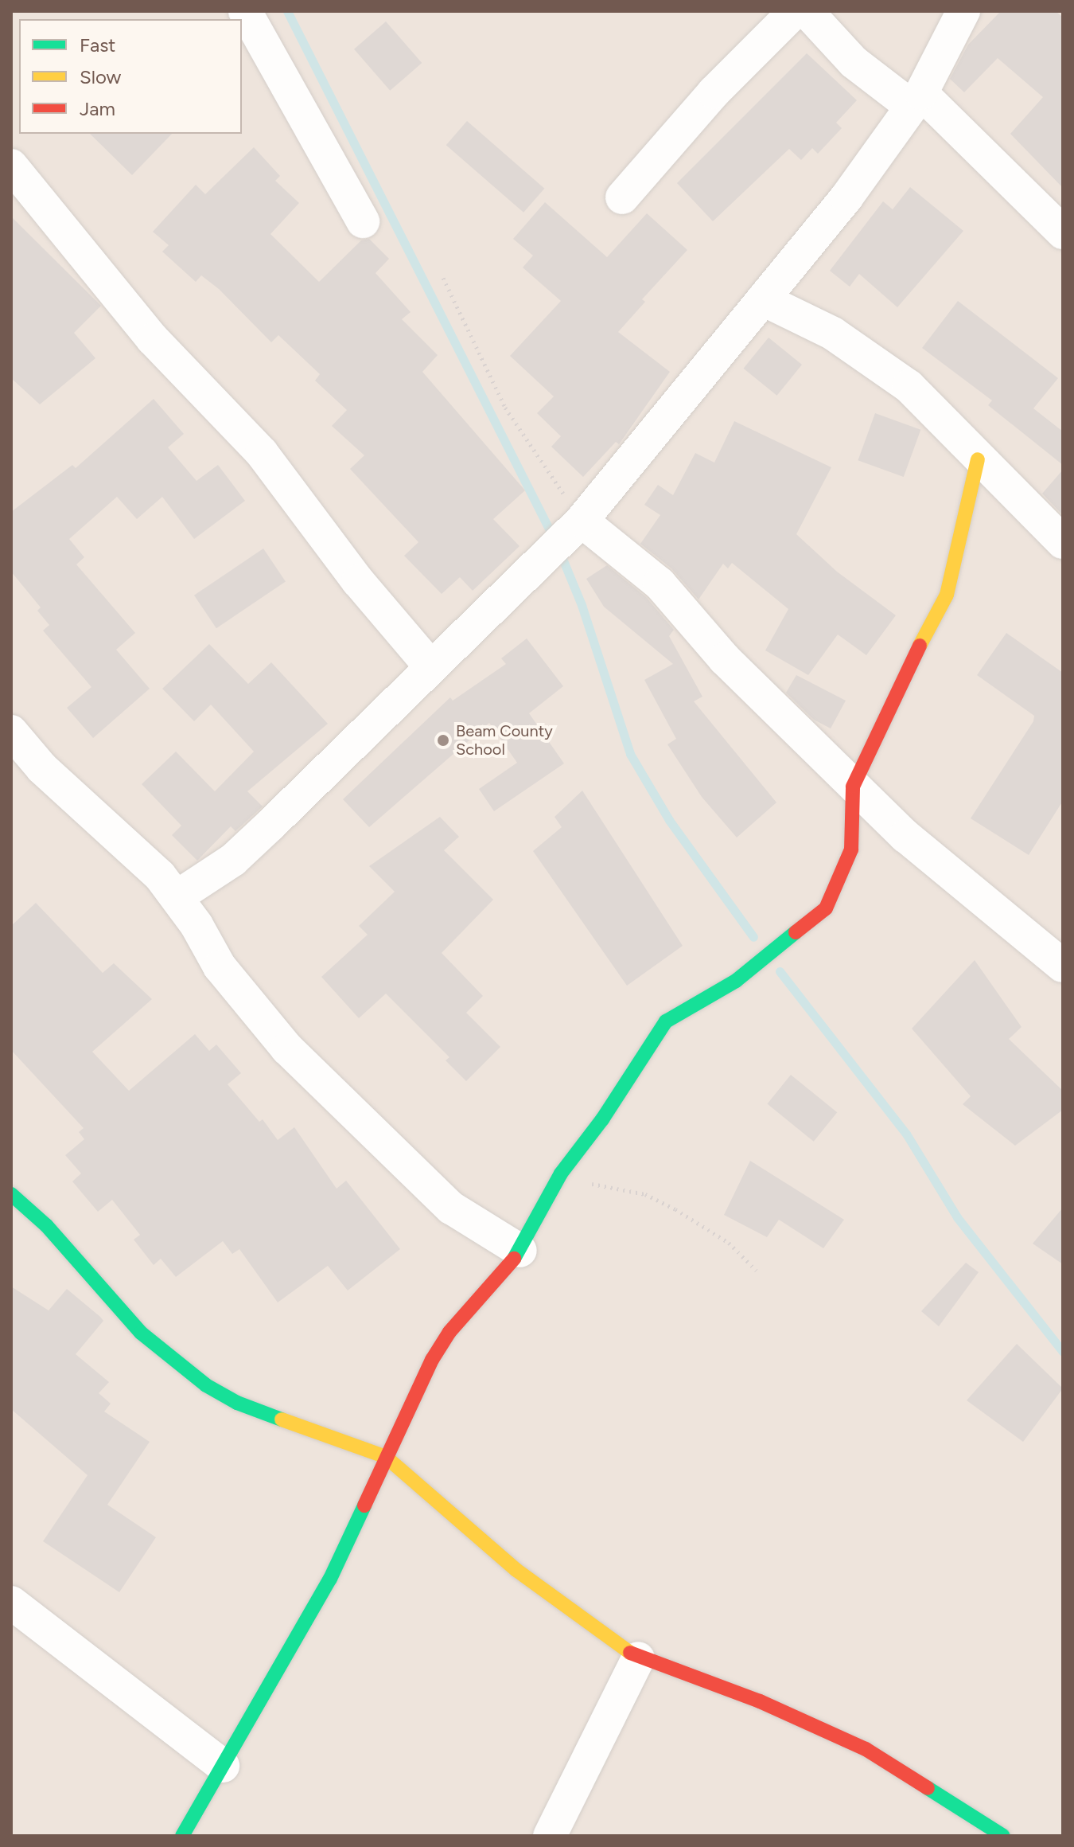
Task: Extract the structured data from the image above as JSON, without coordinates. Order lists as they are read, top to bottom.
{
  "places": ["Beam County School"],
  "legend": ["Fast", "Slow", "Jam"]
}
